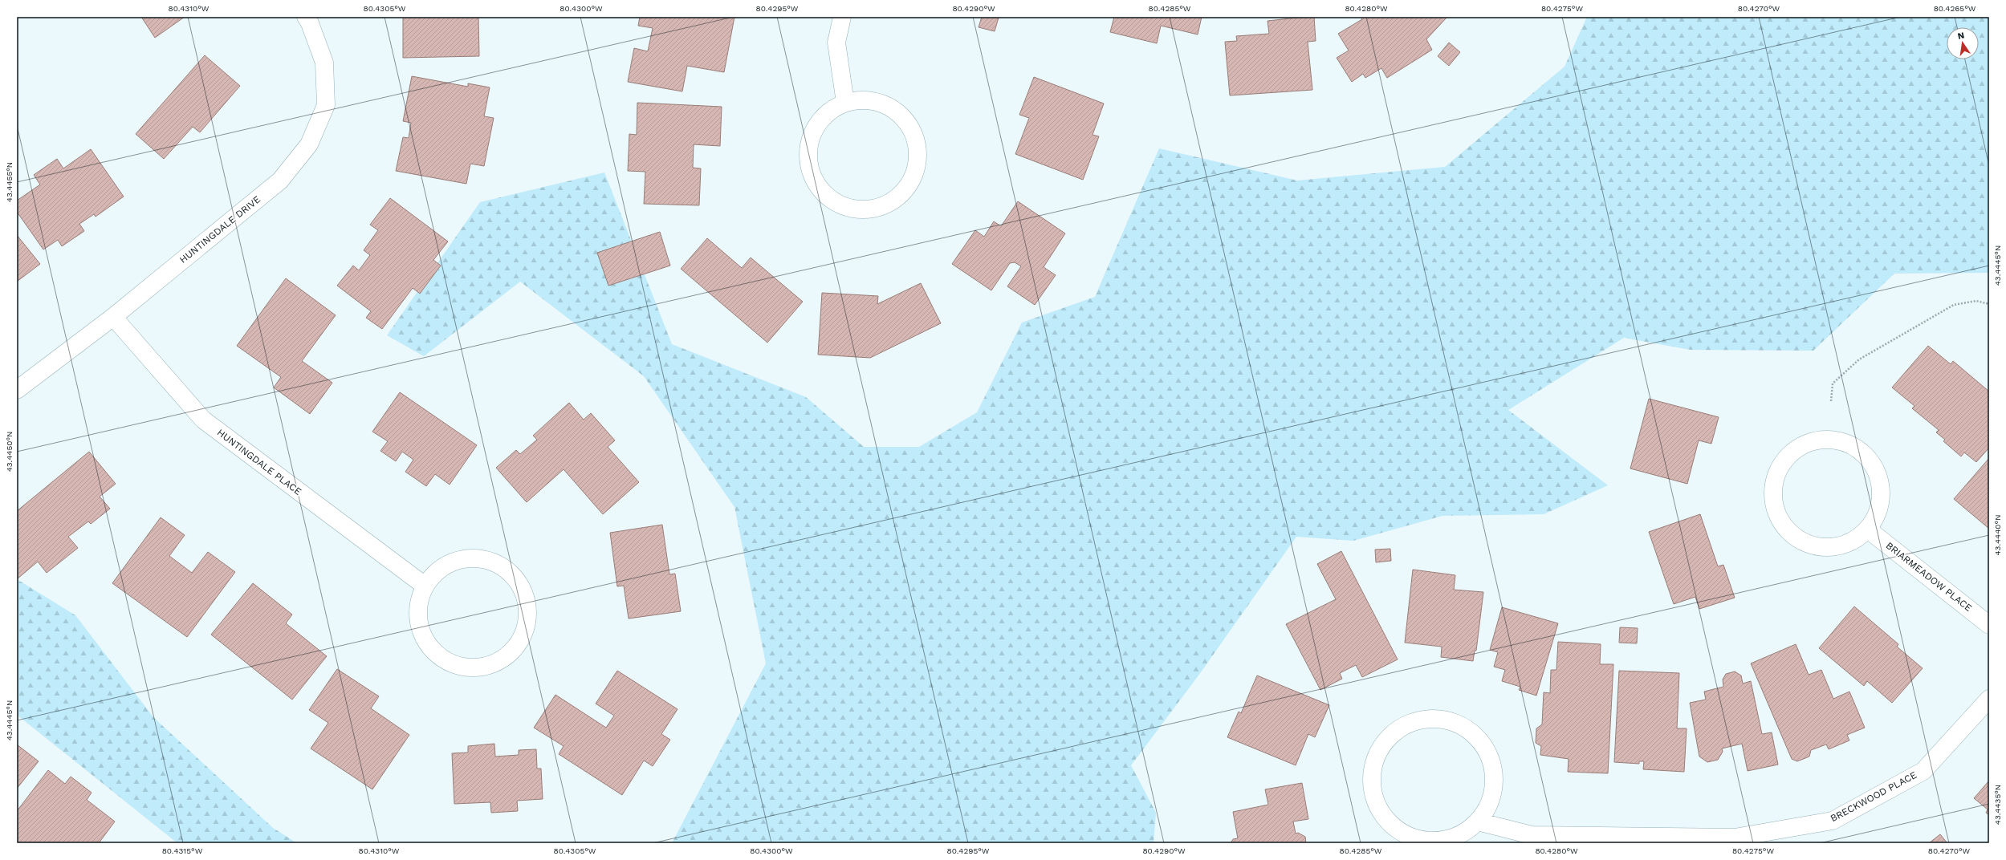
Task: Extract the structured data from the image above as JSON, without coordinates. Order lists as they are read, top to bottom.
{
  "streets": {
    "street": [
      "HUNTINGDALE DRIVE",
      "HUNTINGDALE PLACE",
      "BRIARMEADOW PLACE",
      "BRECKWOOD PLACE"
    ]
  },
  "crossings": [
    ["HUNTINGDALE DRIVE", "HUNTINGDALE PLACE"]
  ],
  "north": "top",
  "coordinates": [
    "80.4310°W",
    "80.4305°W",
    "80.4300°W",
    "80.4295°W",
    "80.4290°W",
    "80.4285°W",
    "80.4280°W",
    "80.4275°W",
    "80.4270°W",
    "80.4265°W",
    "43.4455°N",
    "43.4445°N",
    "43.4450°N",
    "43.4440°N",
    "43.4435°N",
    "80.4315°W"
  ]
}
